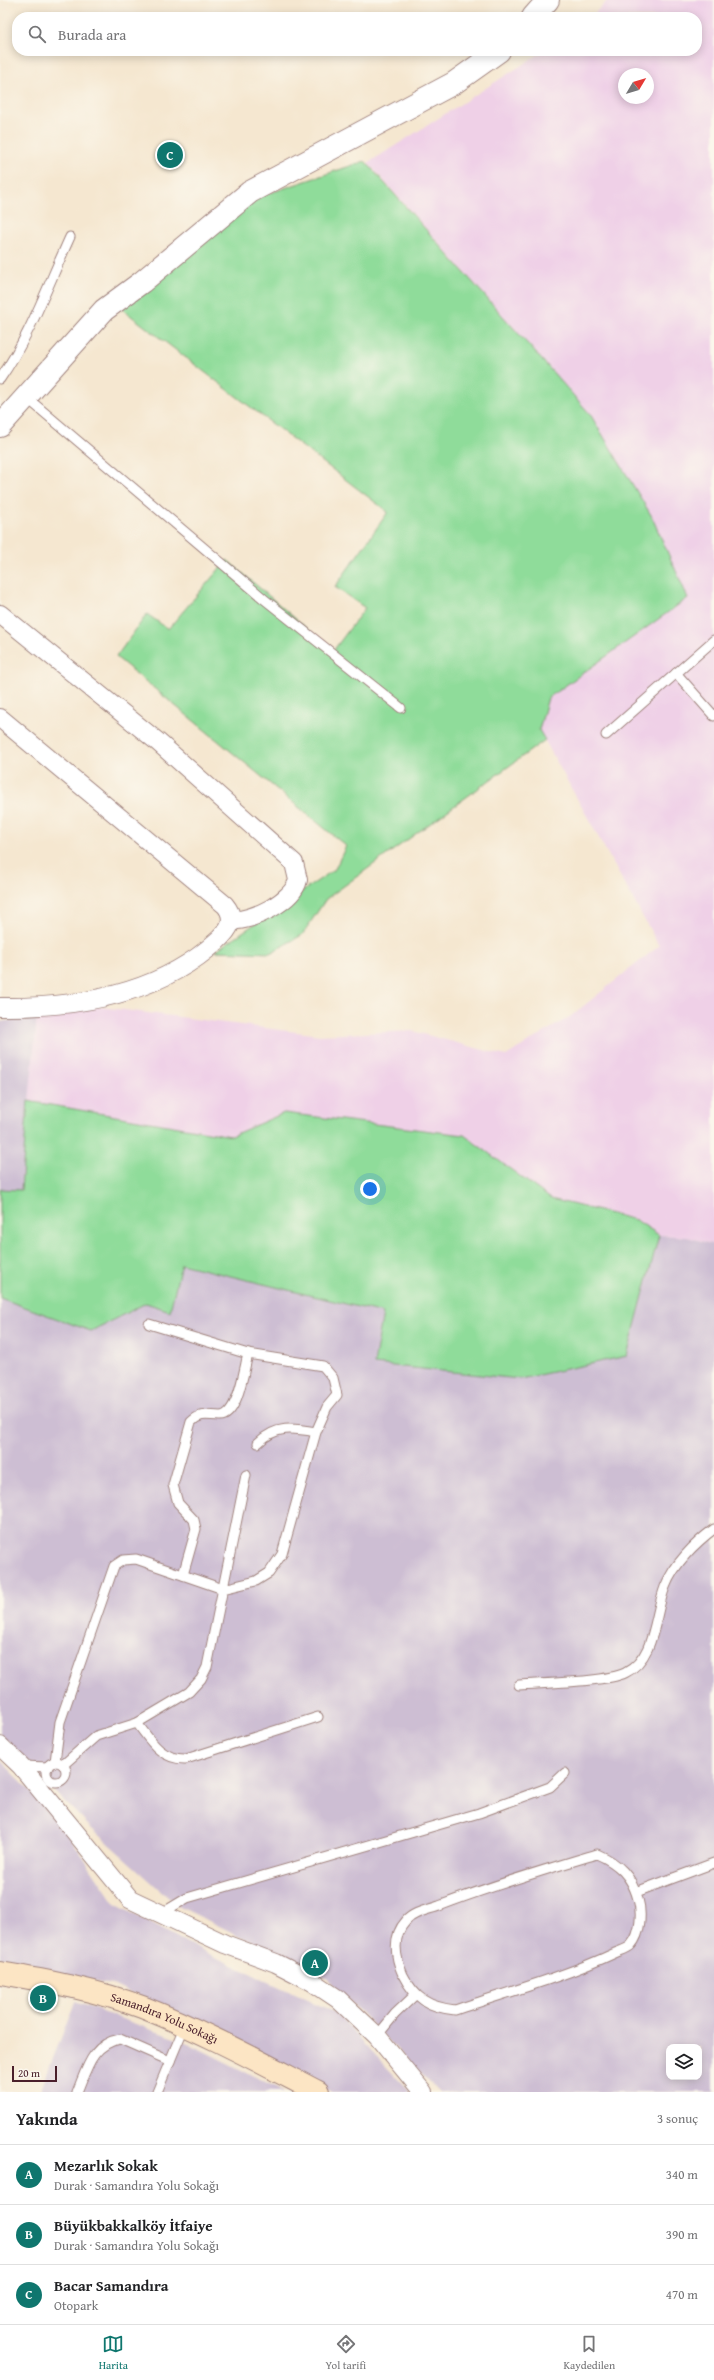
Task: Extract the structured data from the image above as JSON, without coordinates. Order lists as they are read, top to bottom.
{
  "streets": {
    "main road": ["Samandıra Yolu Sokağı"]
  },
  "scale_bar": "20 m",
  "north": "top right",
  "page": {
    "search": "Burada ara",
    "pins": ["C", "A", "B"],
    "scale": "20 m",
    "heading": ["Yakında", "3 sonuç"],
    "list": [
      {
        "mark": "A",
        "name": "Mezarlık Sokak",
        "note": "Durak · Samandıra Yolu Sokağı",
        "value": "340 m"
      },
      {
        "mark": "B",
        "name": "Büyükbakkalköy İtfaiye",
        "note": "Durak · Samandıra Yolu Sokağı",
        "value": "390 m"
      },
      {
        "mark": "C",
        "name": "Bacar Samandıra",
        "note": "Otopark",
        "value": "470 m"
      }
    ],
    "nav": ["Harita", "Yol tarifi", "Kaydedilen"]
  }
}
